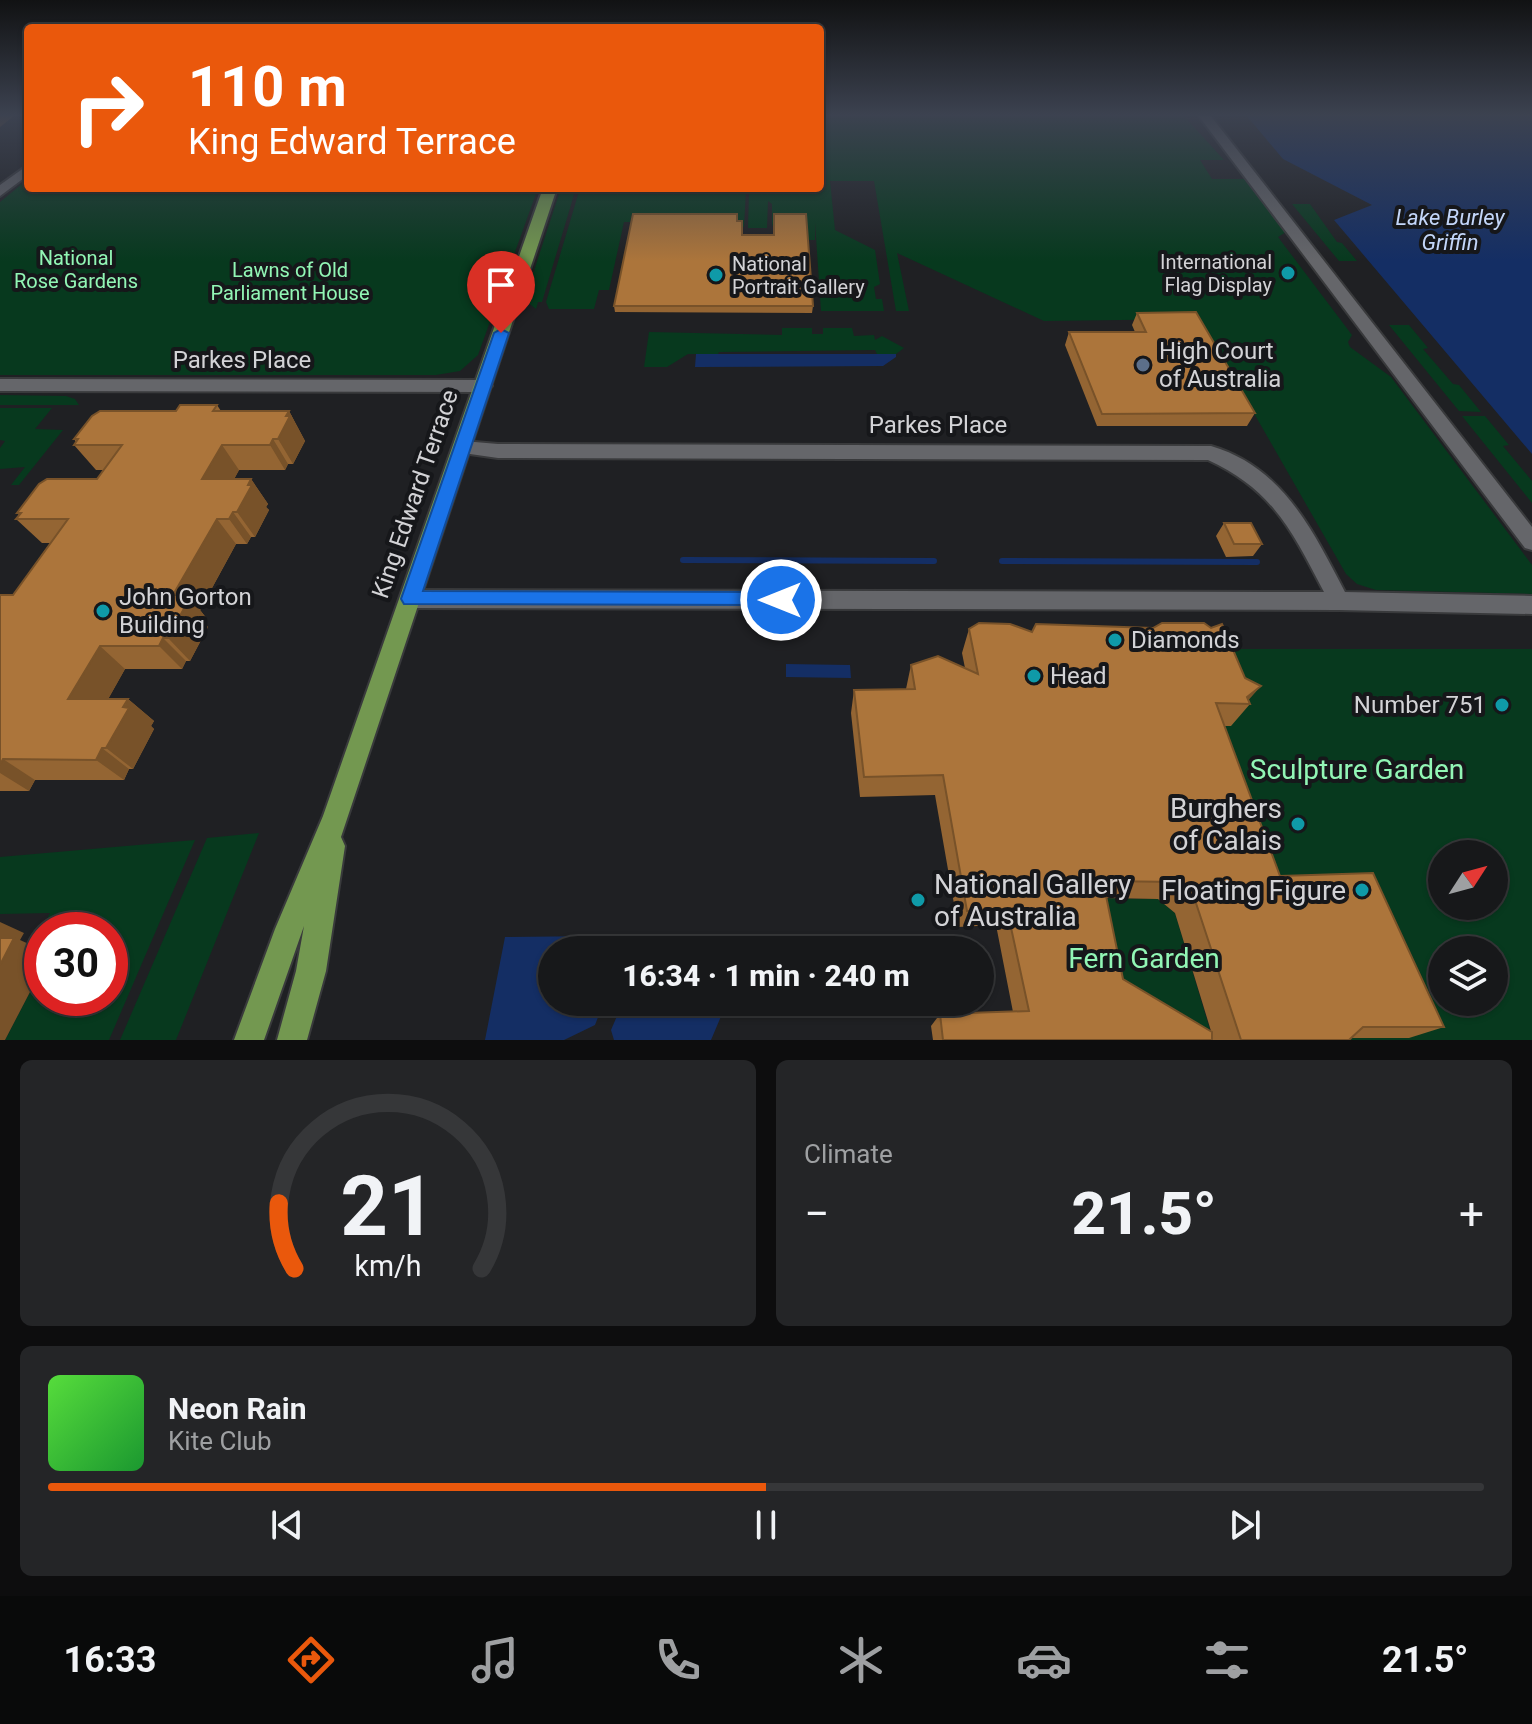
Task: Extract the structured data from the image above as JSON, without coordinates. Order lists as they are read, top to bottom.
{
  "streets": {
    "main road": ["King Edward Terrace"],
    "street": ["Parkes Place"]
  },
  "crossings": [
    ["Parkes Place", "King Edward Terrace"]
  ],
  "water": ["Lake Burley Griffin"],
  "parks": [
    "National Rose Gardens",
    "Lawns of Old Parliament House",
    "Sculpture Garden",
    "Fern Garden"
  ],
  "places": [
    "International Flag Display",
    "National Portrait Gallery",
    "High Court of Australia",
    "John Gorton Building",
    "Diamonds",
    "Head",
    "Number 751",
    "Burghers of Calais",
    "Floating Figure",
    "National Gallery of Australia"
  ],
  "north": "top right",
  "page": {
    "turn": ["110 m", "King Edward Terrace"],
    "limit": "30",
    "trip": "16:34 · 1 min · 240 m",
    "tile": "Climate",
    "heat": ["−", "21.5°", "+"],
    "song": ["Neon Rain", "Kite Club"],
    "tabs": ["16:33", "21.5°"],
    "gauge": ["21", "km/h"]
  }
}
